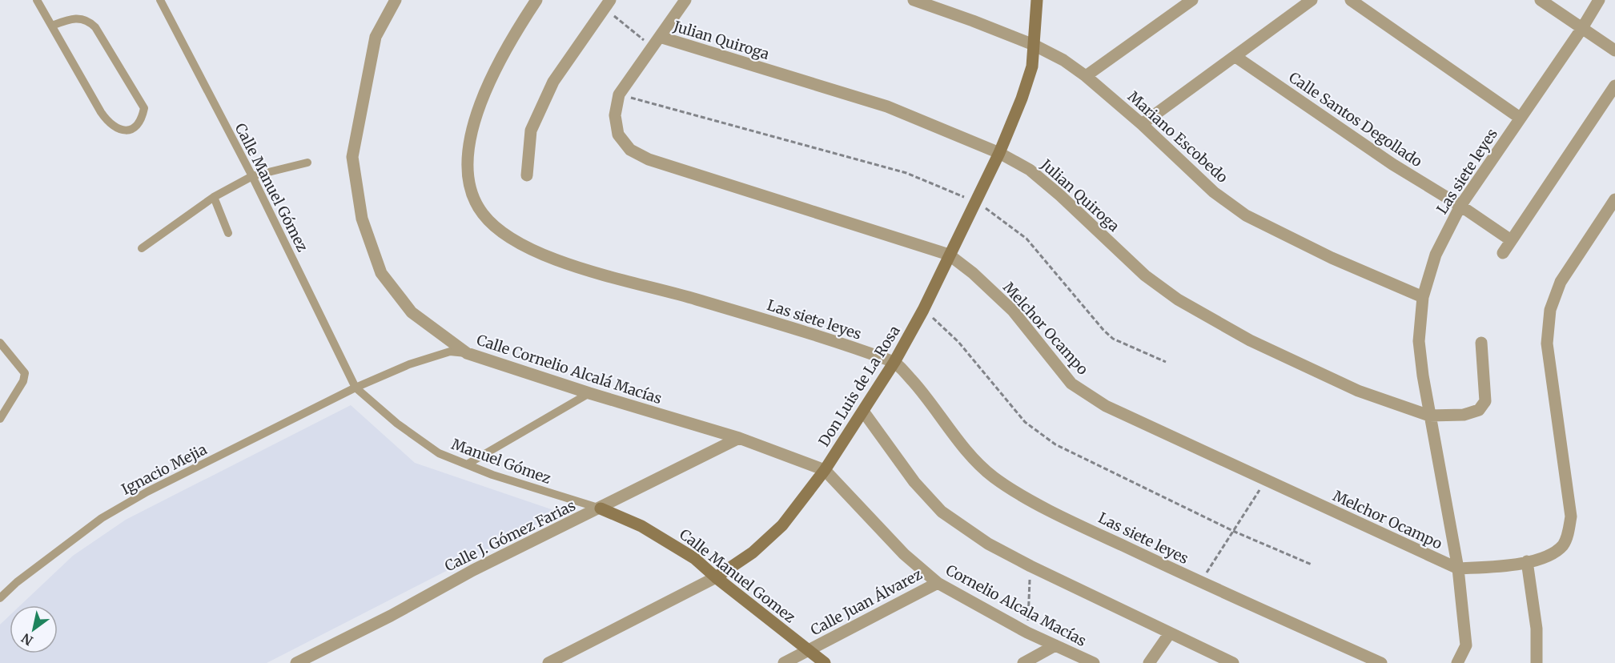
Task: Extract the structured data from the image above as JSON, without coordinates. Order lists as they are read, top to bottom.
{
  "streets": {
    "street": [
      "Julian Quiroga",
      "Calle Santos Degollado",
      "Mariano Escobedo",
      "Las siete leyes",
      "Melchor Ocampo",
      "Calle Cornelio Alcalá Macías",
      "Don Luis de La Rosa",
      "Calle J. Gómez Farias",
      "Calle Manuel Gomez",
      "Calle Juan Álvarez",
      "Cornelio Alcala Macías"
    ],
    "lane": ["Calle Manuel Gómez", "Manuel Gómez", "Ignacio Mejia"]
  },
  "crossings": [
    ["Julian Quiroga", "Las siete leyes"],
    ["Julian Quiroga", "Melchor Ocampo"],
    ["Julian Quiroga", "Don Luis de La Rosa"],
    ["Calle Santos Degollado", "Las siete leyes"],
    ["Mariano Escobedo", "Las siete leyes"],
    ["Mariano Escobedo", "Don Luis de La Rosa"],
    ["Las siete leyes", "Melchor Ocampo"],
    ["Las siete leyes", "Don Luis de La Rosa"],
    ["Calle Manuel Gómez", "Manuel Gómez"],
    ["Calle Manuel Gómez", "Ignacio Mejia"],
    ["Melchor Ocampo", "Don Luis de La Rosa"],
    ["Calle Cornelio Alcalá Macías", "Don Luis de La Rosa"],
    ["Calle Cornelio Alcalá Macías", "Ignacio Mejia"],
    ["Calle Cornelio Alcalá Macías", "Calle J. Gómez Farias"],
    ["Calle Cornelio Alcalá Macías", "Cornelio Alcala Macías"],
    ["Don Luis de La Rosa", "Calle Manuel Gomez"],
    ["Don Luis de La Rosa", "Cornelio Alcala Macías"],
    ["Manuel Gómez", "Ignacio Mejia"],
    ["Manuel Gómez", "Calle J. Gómez Farias"],
    ["Manuel Gómez", "Calle Manuel Gomez"],
    ["Calle J. Gómez Farias", "Calle Manuel Gomez"],
    ["Calle Manuel Gomez", "Calle Juan Álvarez"],
    ["Calle Juan Álvarez", "Cornelio Alcala Macías"]
  ],
  "north": "bottom left"
}
